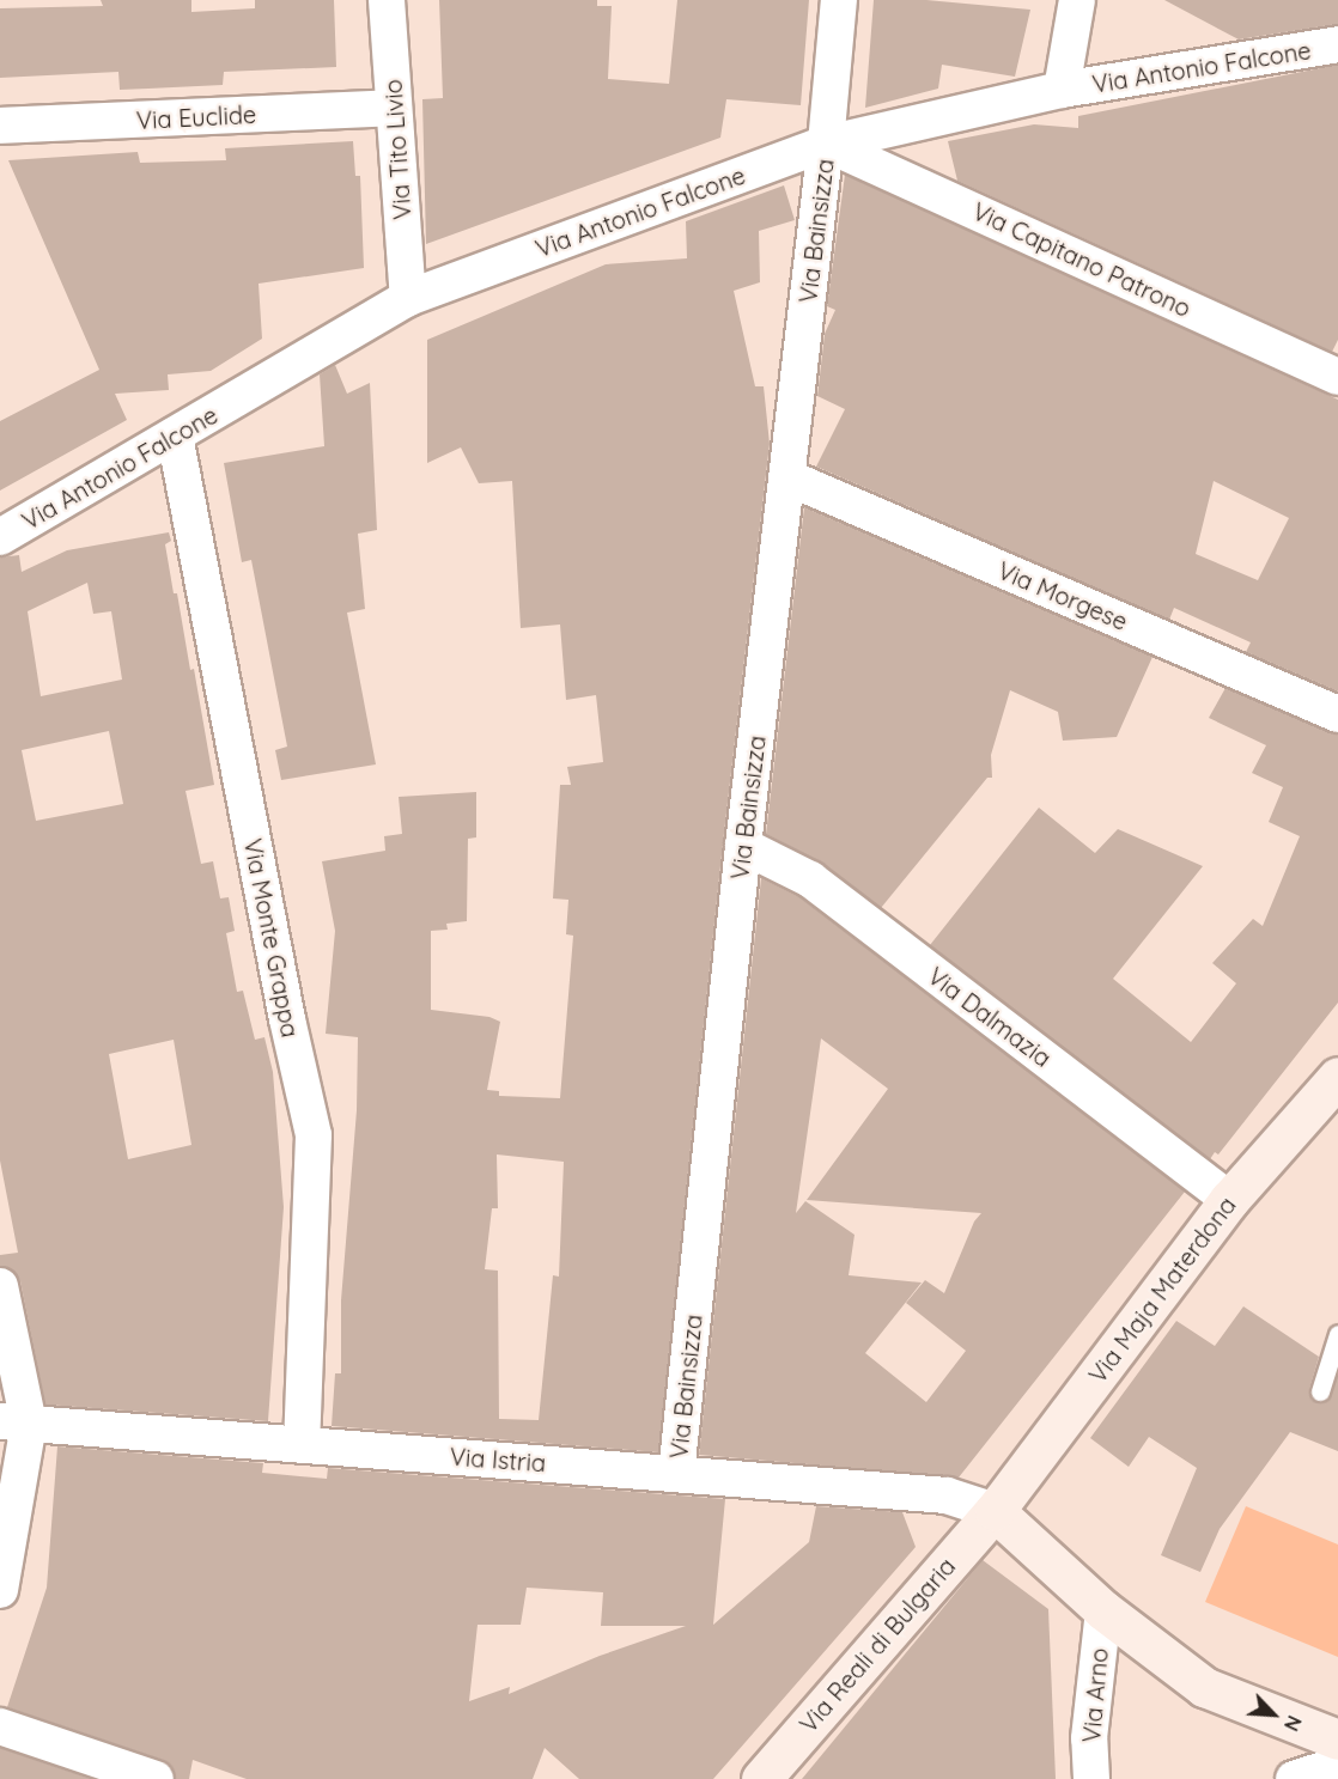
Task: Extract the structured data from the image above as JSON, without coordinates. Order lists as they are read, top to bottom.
{
  "streets": {
    "main road": ["Via Maja Materdona", "Via Reali di Bulgaria"],
    "street": [
      "Via Antonio Falcone",
      "Via Euclide",
      "Via Tito Livio",
      "Via Bainsizza",
      "Via Capitano Patrono",
      "Via Morgese",
      "Via Monte Grappa",
      "Via Dalmazia",
      "Via Istria",
      "Via Arno"
    ]
  },
  "crossings": [
    ["Via Antonio Falcone", "Via Tito Livio"],
    ["Via Antonio Falcone", "Via Bainsizza"],
    ["Via Antonio Falcone", "Via Capitano Patrono"],
    ["Via Antonio Falcone", "Via Monte Grappa"],
    ["Via Euclide", "Via Tito Livio"],
    ["Via Bainsizza", "Via Capitano Patrono"],
    ["Via Bainsizza", "Via Morgese"],
    ["Via Bainsizza", "Via Dalmazia"],
    ["Via Bainsizza", "Via Istria"],
    ["Via Monte Grappa", "Via Istria"],
    ["Via Dalmazia", "Via Maja Materdona"],
    ["Via Maja Materdona", "Via Istria"],
    ["Via Maja Materdona", "Via Reali di Bulgaria"],
    ["Via Istria", "Via Reali di Bulgaria"]
  ],
  "north": "bottom right"
}
